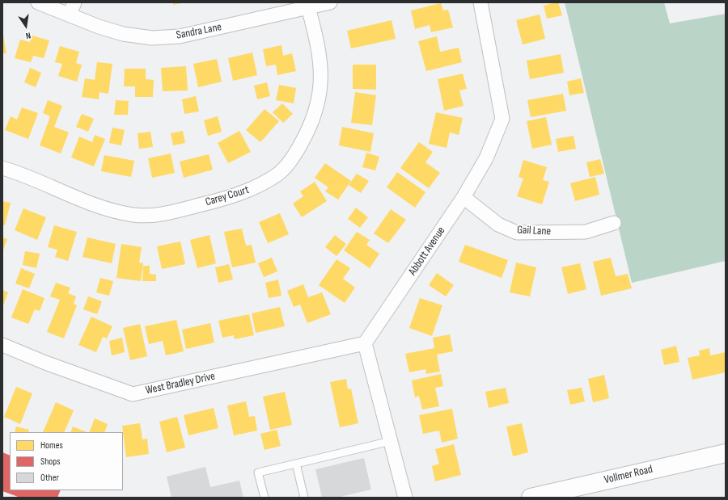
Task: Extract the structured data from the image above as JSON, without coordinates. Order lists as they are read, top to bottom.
{
  "streets": {
    "main road": ["Vollmer Road"],
    "street": [
      "Sandra Lane",
      "Carey Court",
      "Gail Lane",
      "Abbott Avenue",
      "West Bradley Drive"
    ]
  },
  "crossings": [
    ["Sandra Lane", "Carey Court"],
    ["Gail Lane", "Abbott Avenue"],
    ["Abbott Avenue", "West Bradley Drive"]
  ],
  "legend": ["Homes", "Shops", "Other"],
  "north": "bottom"
}
